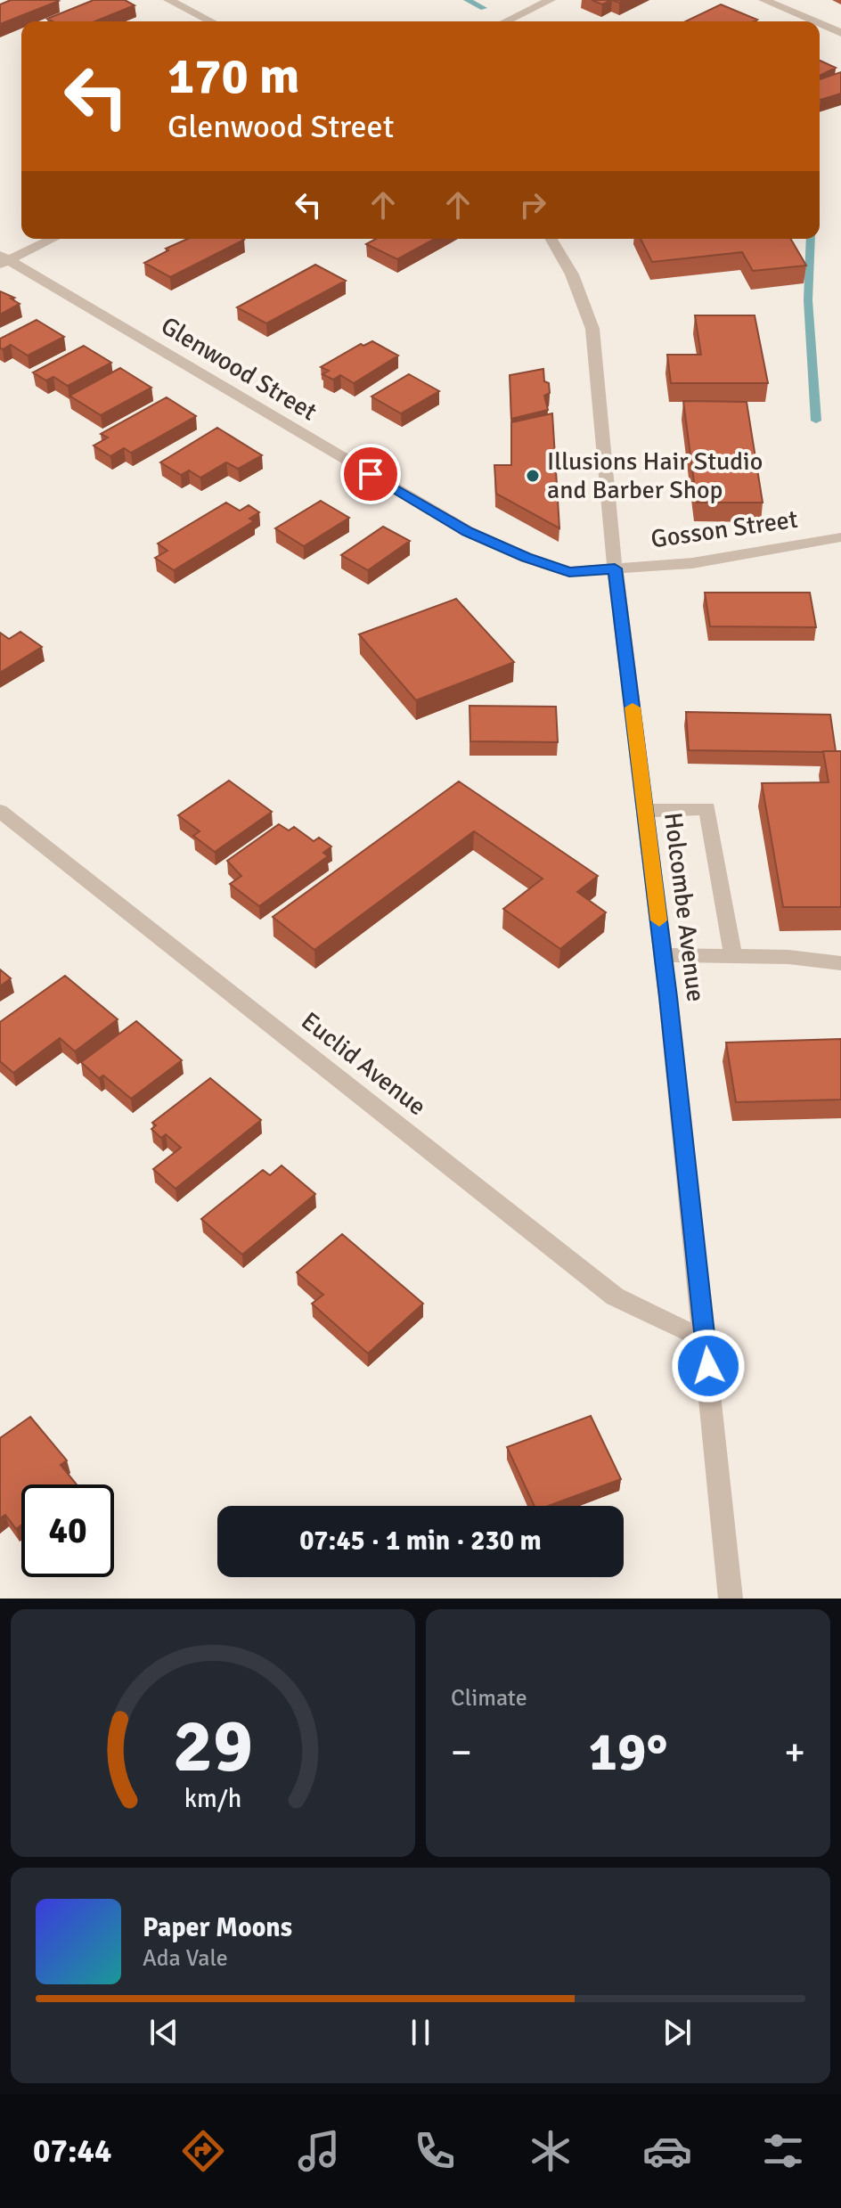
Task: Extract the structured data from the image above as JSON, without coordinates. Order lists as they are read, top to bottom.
{
  "streets": {
    "street": [
      "Glenwood Street",
      "Gosson Street",
      "Holcombe Avenue",
      "Euclid Avenue"
    ]
  },
  "crossings": [
    ["Glenwood Street", "Gosson Street"],
    ["Glenwood Street", "Holcombe Avenue"],
    ["Gosson Street", "Holcombe Avenue"],
    ["Holcombe Avenue", "Euclid Avenue"]
  ],
  "places": ["Illusions Hair Studio and Barber Shop"],
  "page": {
    "turn": ["170 m", "Glenwood Street"],
    "limit": "40",
    "trip": "07:45 · 1 min · 230 m",
    "tile": "Climate",
    "heat": ["−", "19°", "+"],
    "song": ["Paper Moons", "Ada Vale"],
    "tabs": "07:44",
    "gauge": ["29", "km/h"]
  }
}
